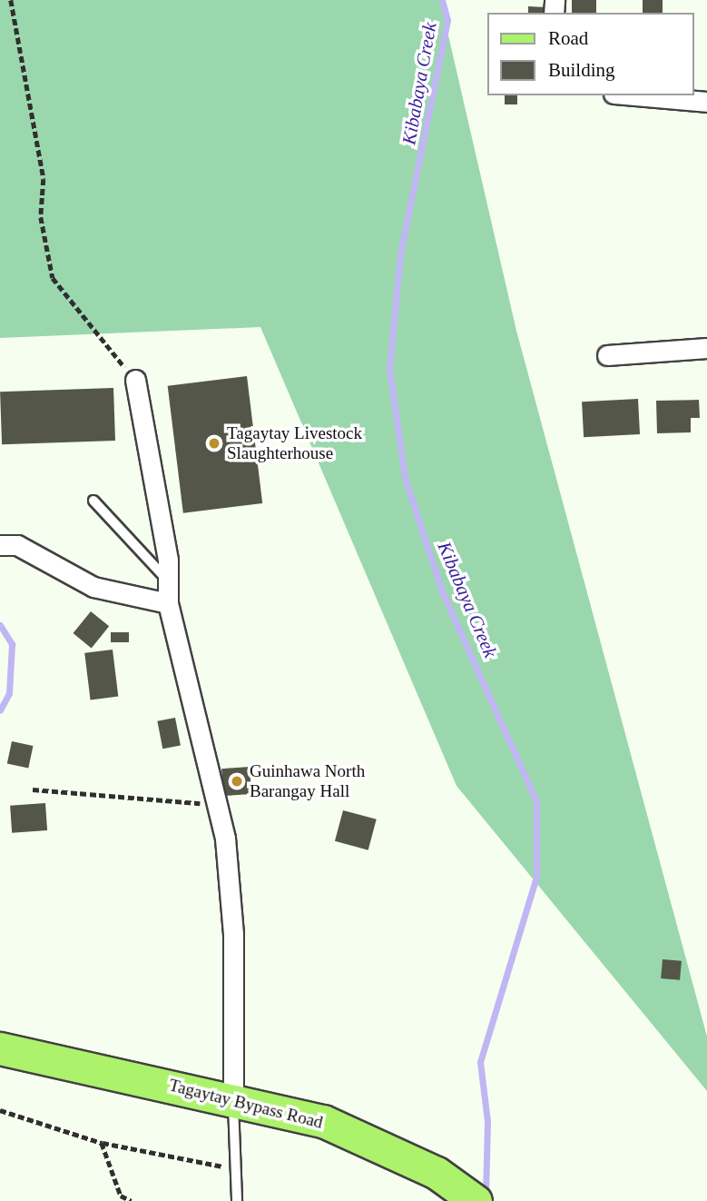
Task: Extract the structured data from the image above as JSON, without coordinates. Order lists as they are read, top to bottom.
{
  "streets": {
    "main road": ["Tagaytay Bypass Road"]
  },
  "water": ["Kibabaya Creek"],
  "places": ["Tagaytay Livestock Slaughterhouse", "Guinhawa North Barangay Hall"],
  "legend": ["Road", "Building"]
}
